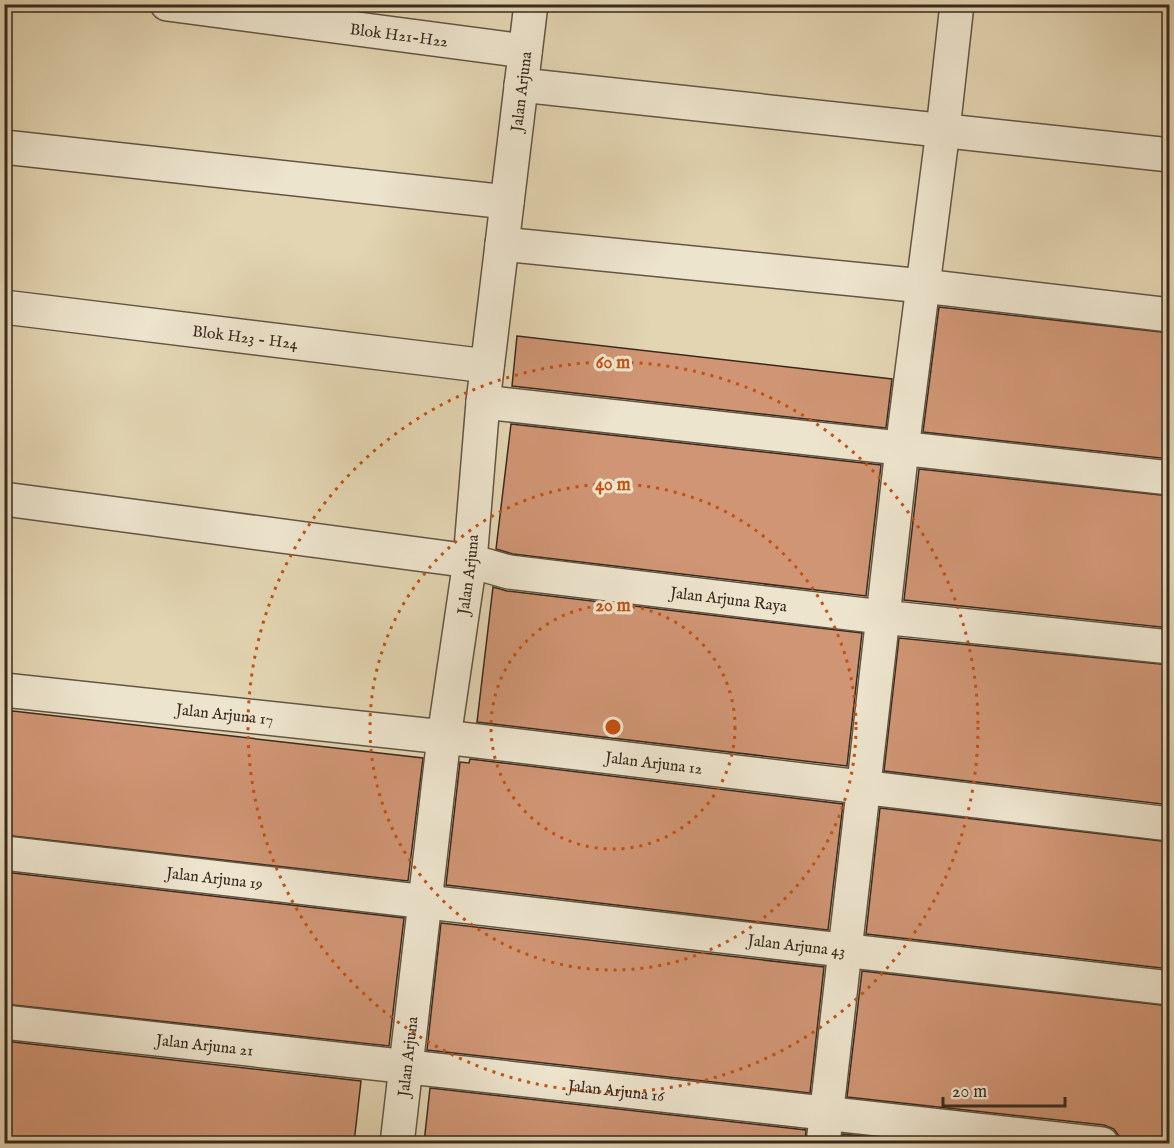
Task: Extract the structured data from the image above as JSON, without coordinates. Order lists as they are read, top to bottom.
{
  "streets": {
    "street": [
      "Blok H21-H22",
      "Jalan Arjuna",
      "Blok H23 - H24",
      "Jalan Arjuna Raya",
      "Jalan Arjuna 17",
      "Jalan Arjuna 12",
      "Jalan Arjuna 19",
      "Jalan Arjuna 43",
      "Jalan Arjuna 21",
      "Jalan Arjuna 16"
    ]
  },
  "crossings": [
    ["Blok H21-H22", "Jalan Arjuna"],
    ["Jalan Arjuna", "Blok H23 - H24"],
    ["Jalan Arjuna", "Jalan Arjuna Raya"],
    ["Jalan Arjuna", "Jalan Arjuna 17"],
    ["Jalan Arjuna", "Jalan Arjuna 12"],
    ["Jalan Arjuna", "Jalan Arjuna 19"],
    ["Jalan Arjuna", "Jalan Arjuna 43"],
    ["Jalan Arjuna", "Jalan Arjuna 21"],
    ["Jalan Arjuna", "Jalan Arjuna 16"],
    ["Jalan Arjuna 17", "Jalan Arjuna 12"],
    ["Jalan Arjuna 19", "Jalan Arjuna 43"],
    ["Jalan Arjuna 21", "Jalan Arjuna 16"]
  ],
  "scale_bar": "20 m",
  "rings": ["60 m", "40 m", "20 m"]
}
